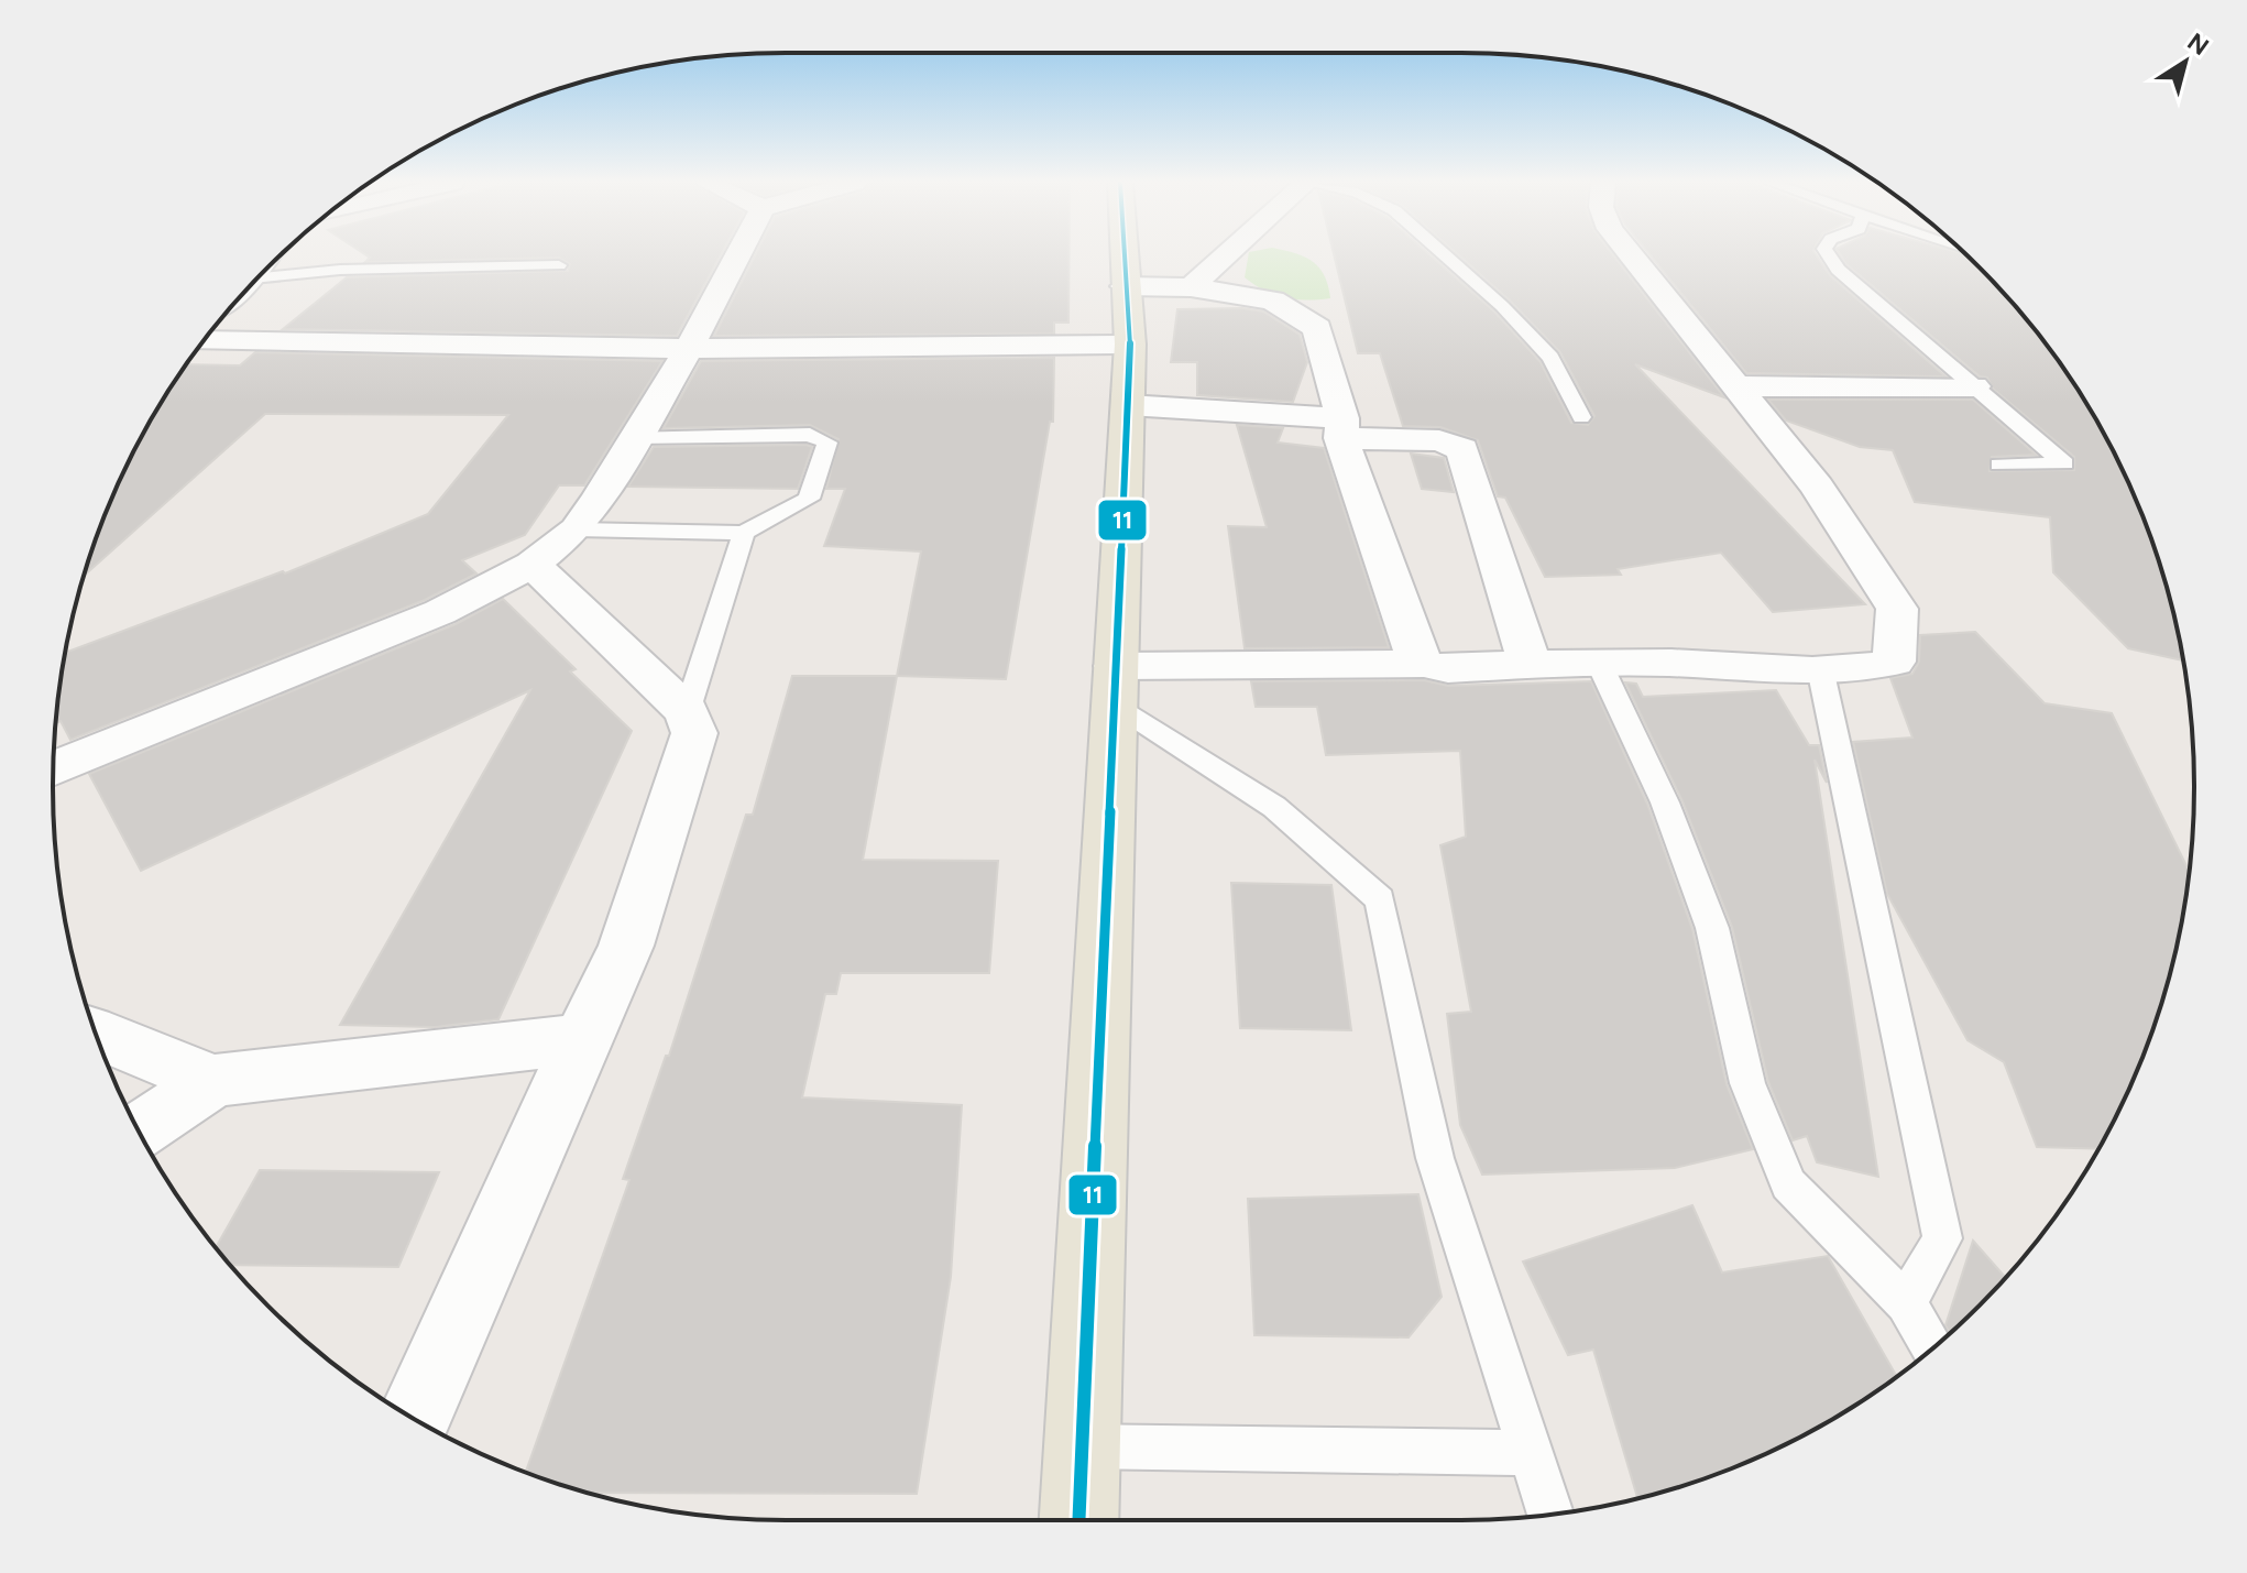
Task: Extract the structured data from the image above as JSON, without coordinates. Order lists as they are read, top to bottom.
{
  "lines": ["transit line 11"],
  "north": "top right"
}
